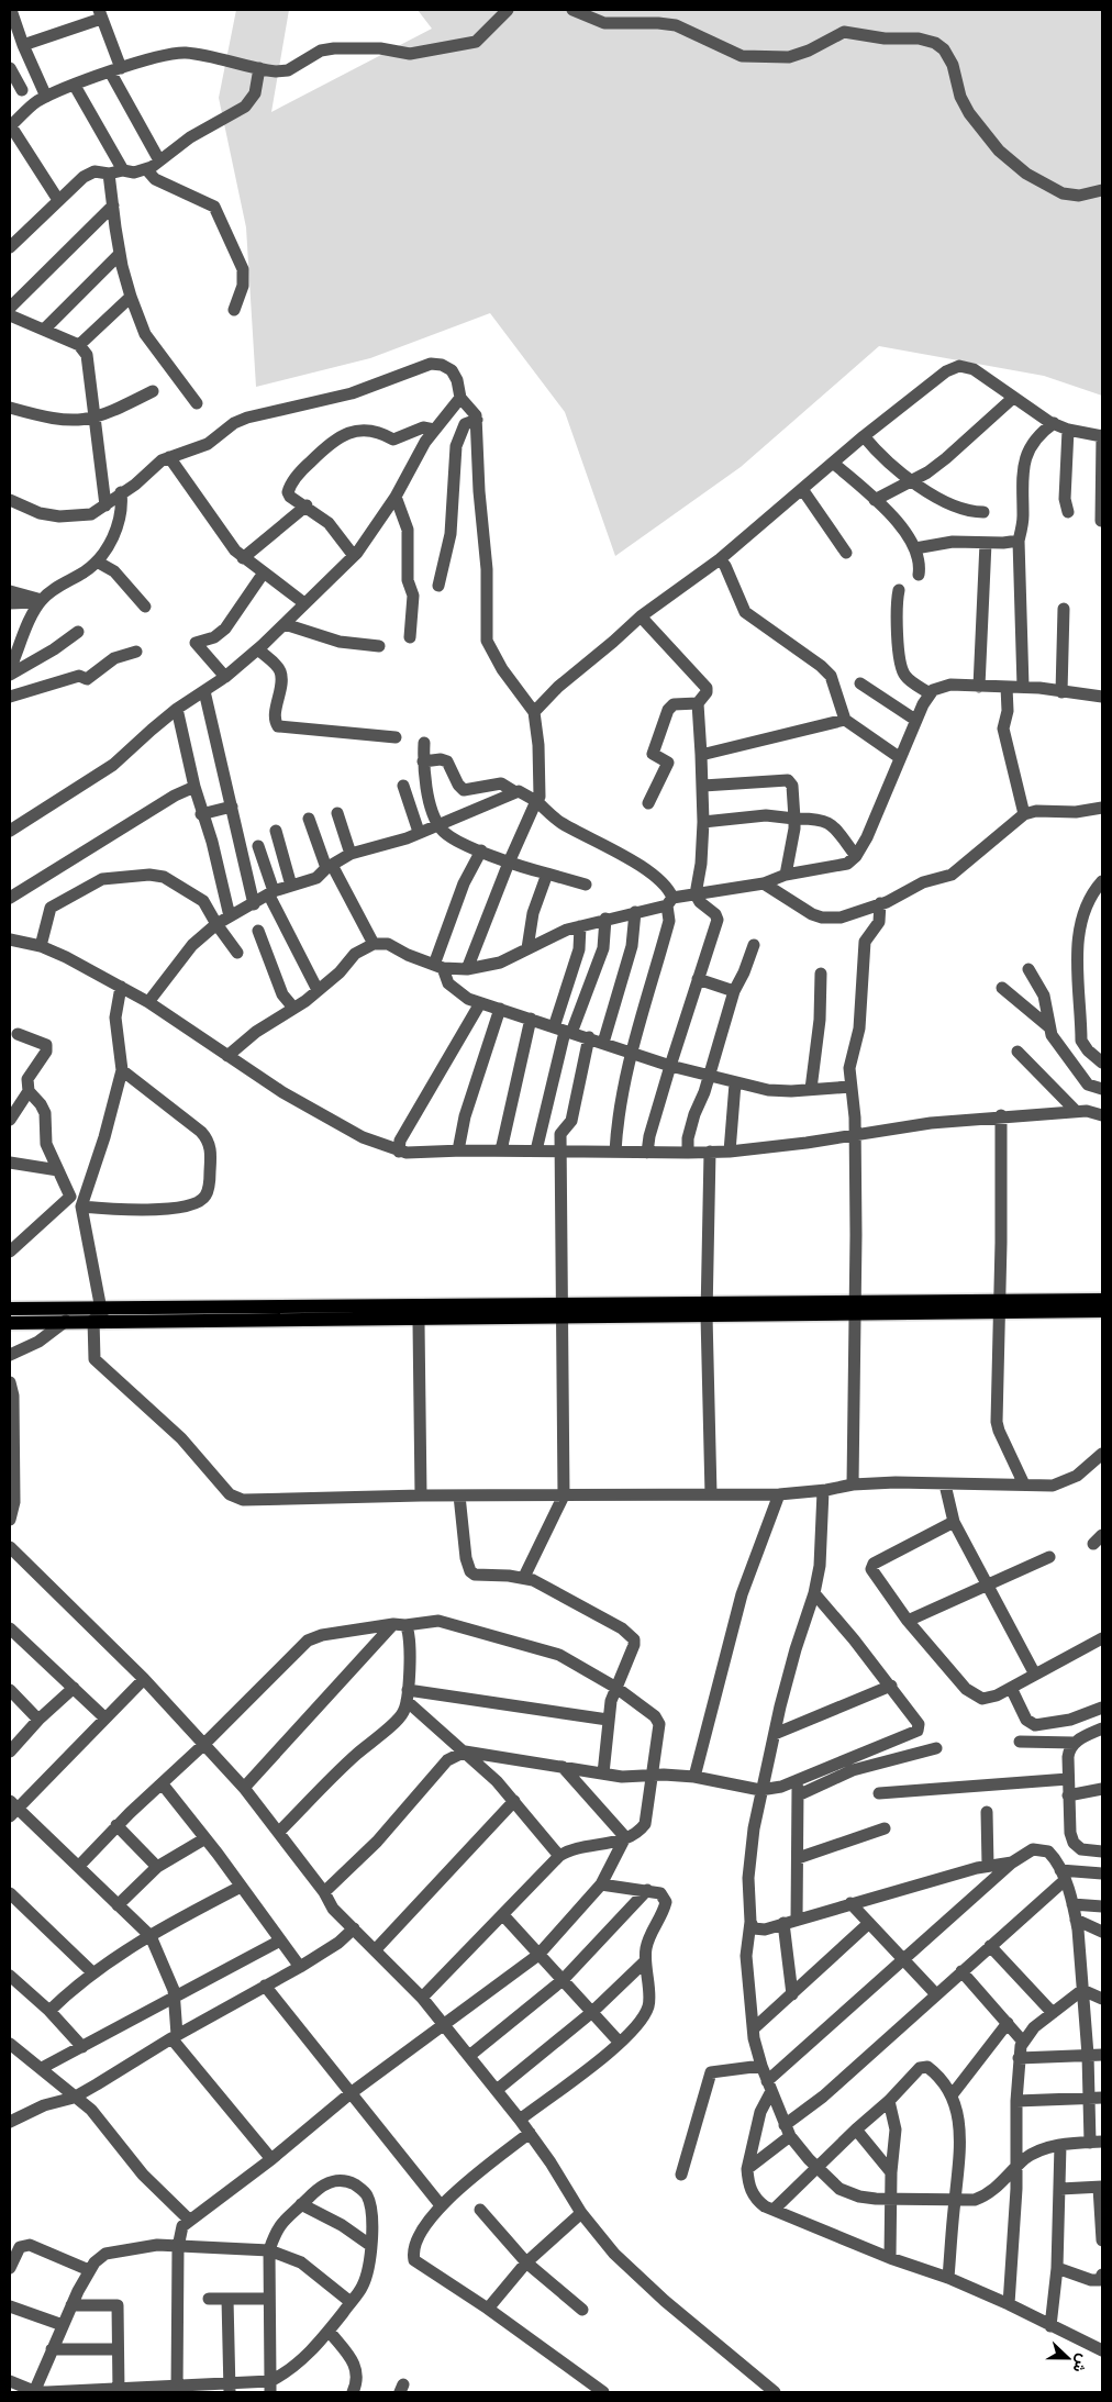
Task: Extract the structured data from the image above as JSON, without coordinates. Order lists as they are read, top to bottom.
{
  "north": "right"
}
